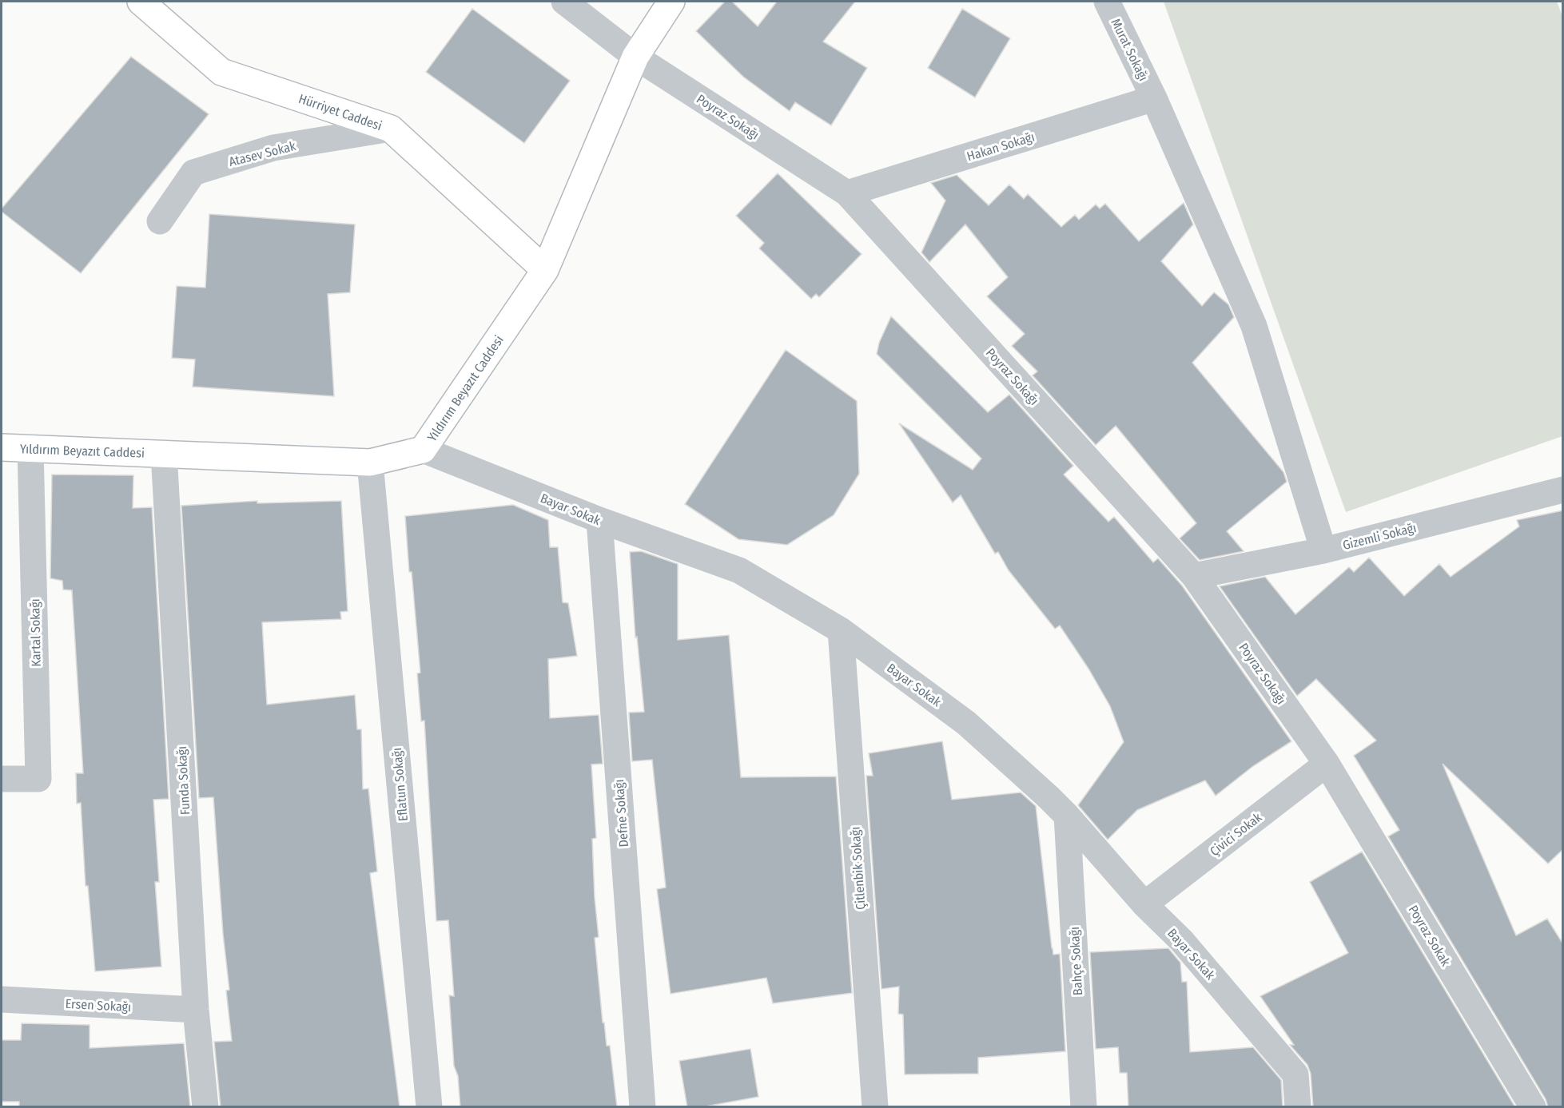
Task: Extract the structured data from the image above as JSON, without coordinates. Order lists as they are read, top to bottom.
{
  "streets": {
    "main road": ["Hürriyet Caddesi", "Yıldırım Beyazıt Caddesi"],
    "street": [
      "Murat Sokağı",
      "Poyraz Sokağı",
      "Hakan Sokağı",
      "Atasev Sokak",
      "Bayar Sokak",
      "Gizemli Sokağı",
      "Kartal Sokağı",
      "Funda Sokağı",
      "Eflatun Sokağı",
      "Defne Sokağı",
      "Çivici Sokak",
      "Çitlenbik Sokağı",
      "Poyraz Sokak",
      "Bahçe Sokağı",
      "Ersen Sokağı"
    ]
  },
  "crossings": [
    ["Murat Sokağı", "Hakan Sokağı"],
    ["Murat Sokağı", "Gizemli Sokağı"],
    ["Hürriyet Caddesi", "Atasev Sokak"],
    ["Hürriyet Caddesi", "Yıldırım Beyazıt Caddesi"],
    ["Poyraz Sokağı", "Hakan Sokağı"],
    ["Poyraz Sokağı", "Yıldırım Beyazıt Caddesi"],
    ["Poyraz Sokağı", "Gizemli Sokağı"],
    ["Poyraz Sokağı", "Çivici Sokak"],
    ["Poyraz Sokağı", "Poyraz Sokak"],
    ["Yıldırım Beyazıt Caddesi", "Bayar Sokak"],
    ["Yıldırım Beyazıt Caddesi", "Kartal Sokağı"],
    ["Yıldırım Beyazıt Caddesi", "Funda Sokağı"],
    ["Yıldırım Beyazıt Caddesi", "Eflatun Sokağı"],
    ["Bayar Sokak", "Defne Sokağı"],
    ["Bayar Sokak", "Çivici Sokak"],
    ["Bayar Sokak", "Çitlenbik Sokağı"],
    ["Bayar Sokak", "Bahçe Sokağı"],
    ["Funda Sokağı", "Ersen Sokağı"],
    ["Çivici Sokak", "Poyraz Sokak"]
  ]
}
